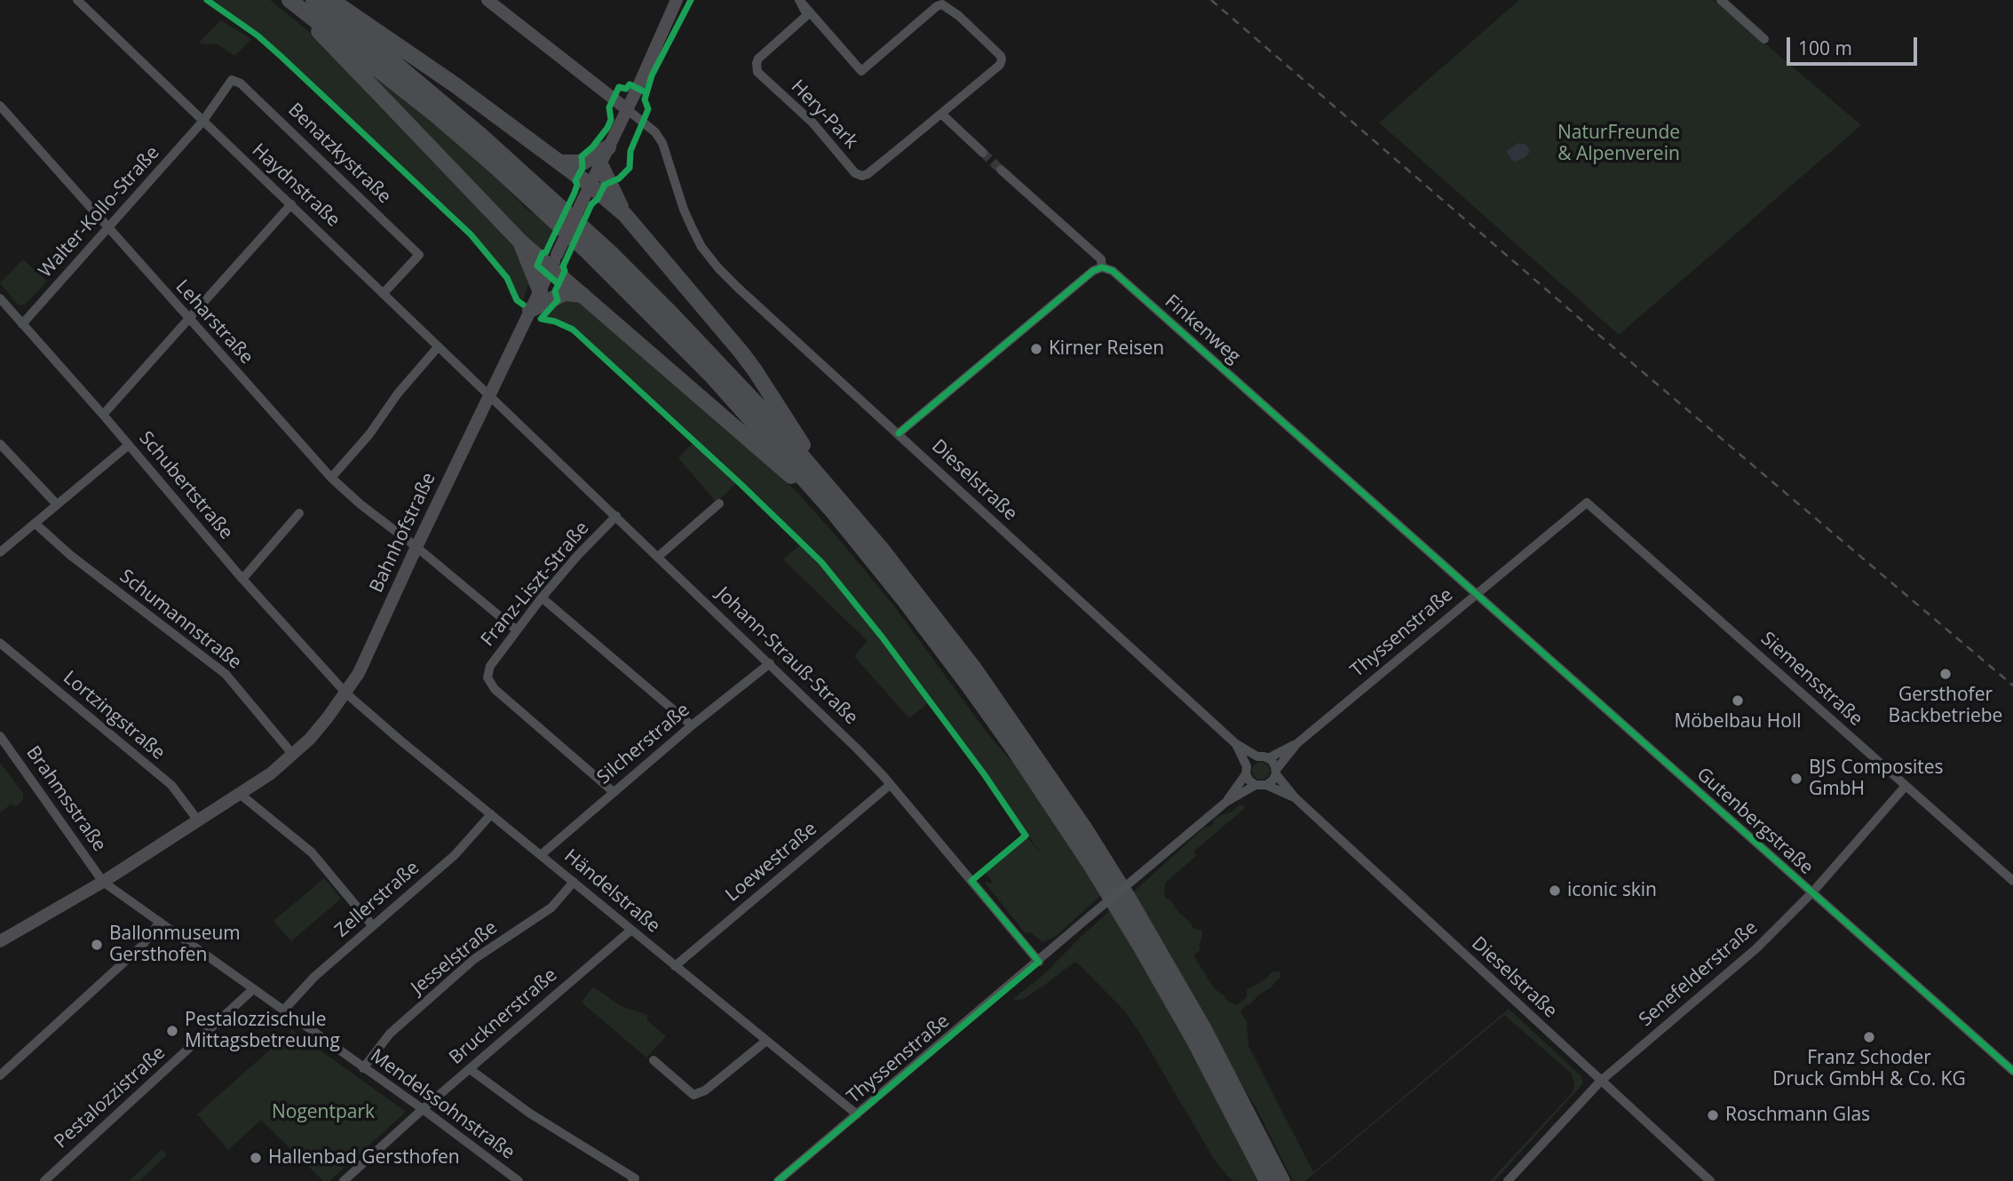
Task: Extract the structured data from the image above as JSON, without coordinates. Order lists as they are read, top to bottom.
{
  "streets": {
    "main road": ["Bahnhofstraße"],
    "street": [
      "Hery-Park",
      "Benatzkystraße",
      "Haydnstraße",
      "Walter-Kollo-Straße",
      "Leharstraße",
      "Finkenweg",
      "Dieselstraße",
      "Schubertstraße",
      "Franz-Liszt-Straße",
      "Schumannstraße",
      "Thyssenstraße",
      "Johann-Strauß-Straße",
      "Siemensstraße",
      "Lortzingstraße",
      "Silcherstraße",
      "Brahmsstraße",
      "Gutenbergstraße",
      "Loewestraße",
      "Händelstraße",
      "Zellerstraße",
      "Jesselstraße",
      "Senefelderstraße",
      "Brucknerstraße",
      "Pestalozzistraße",
      "Mendelssohnstraße"
    ]
  },
  "crossings": [
    ["Benatzkystraße", "Haydnstraße"],
    ["Benatzkystraße", "Walter-Kollo-Straße"],
    ["Haydnstraße", "Walter-Kollo-Straße"],
    ["Haydnstraße", "Bahnhofstraße"],
    ["Haydnstraße", "Johann-Strauß-Straße"],
    ["Walter-Kollo-Straße", "Leharstraße"],
    ["Walter-Kollo-Straße", "Schubertstraße"],
    ["Leharstraße", "Bahnhofstraße"],
    ["Leharstraße", "Franz-Liszt-Straße"],
    ["Finkenweg", "Thyssenstraße"],
    ["Finkenweg", "Gutenbergstraße"],
    ["Dieselstraße", "Bahnhofstraße"],
    ["Dieselstraße", "Thyssenstraße"],
    ["Dieselstraße", "Senefelderstraße"],
    ["Schubertstraße", "Bahnhofstraße"],
    ["Schubertstraße", "Händelstraße"],
    ["Bahnhofstraße", "Schumannstraße"],
    ["Bahnhofstraße", "Johann-Strauß-Straße"],
    ["Bahnhofstraße", "Lortzingstraße"],
    ["Bahnhofstraße", "Brahmsstraße"],
    ["Bahnhofstraße", "Händelstraße"],
    ["Bahnhofstraße", "Mendelssohnstraße"],
    ["Franz-Liszt-Straße", "Johann-Strauß-Straße"],
    ["Franz-Liszt-Straße", "Silcherstraße"],
    ["Thyssenstraße", "Johann-Strauß-Straße"],
    ["Thyssenstraße", "Siemensstraße"],
    ["Thyssenstraße", "Gutenbergstraße"],
    ["Thyssenstraße", "Händelstraße"],
    ["Johann-Strauß-Straße", "Silcherstraße"],
    ["Johann-Strauß-Straße", "Loewestraße"],
    ["Siemensstraße", "Senefelderstraße"],
    ["Silcherstraße", "Händelstraße"],
    ["Brahmsstraße", "Mendelssohnstraße"],
    ["Gutenbergstraße", "Senefelderstraße"],
    ["Loewestraße", "Händelstraße"],
    ["Händelstraße", "Zellerstraße"],
    ["Händelstraße", "Jesselstraße"],
    ["Händelstraße", "Brucknerstraße"],
    ["Zellerstraße", "Mendelssohnstraße"],
    ["Jesselstraße", "Mendelssohnstraße"],
    ["Brucknerstraße", "Mendelssohnstraße"],
    ["Pestalozzistraße", "Mendelssohnstraße"]
  ],
  "parks": ["NaturFreunde & Alpenverein", "Nogentpark"],
  "places": [
    "Kirner Reisen",
    "Gersthofer Backbetriebe",
    "Möbelbau Holl",
    "BJS Composites GmbH",
    "iconic skin",
    "Ballonmuseum Gersthofen",
    "Pestalozzischule Mittagsbetreuung",
    "Franz Schoder Druck GmbH & Co. KG",
    "Roschmann Glas",
    "Hallenbad Gersthofen"
  ],
  "scale_bar": "100 m"
}
